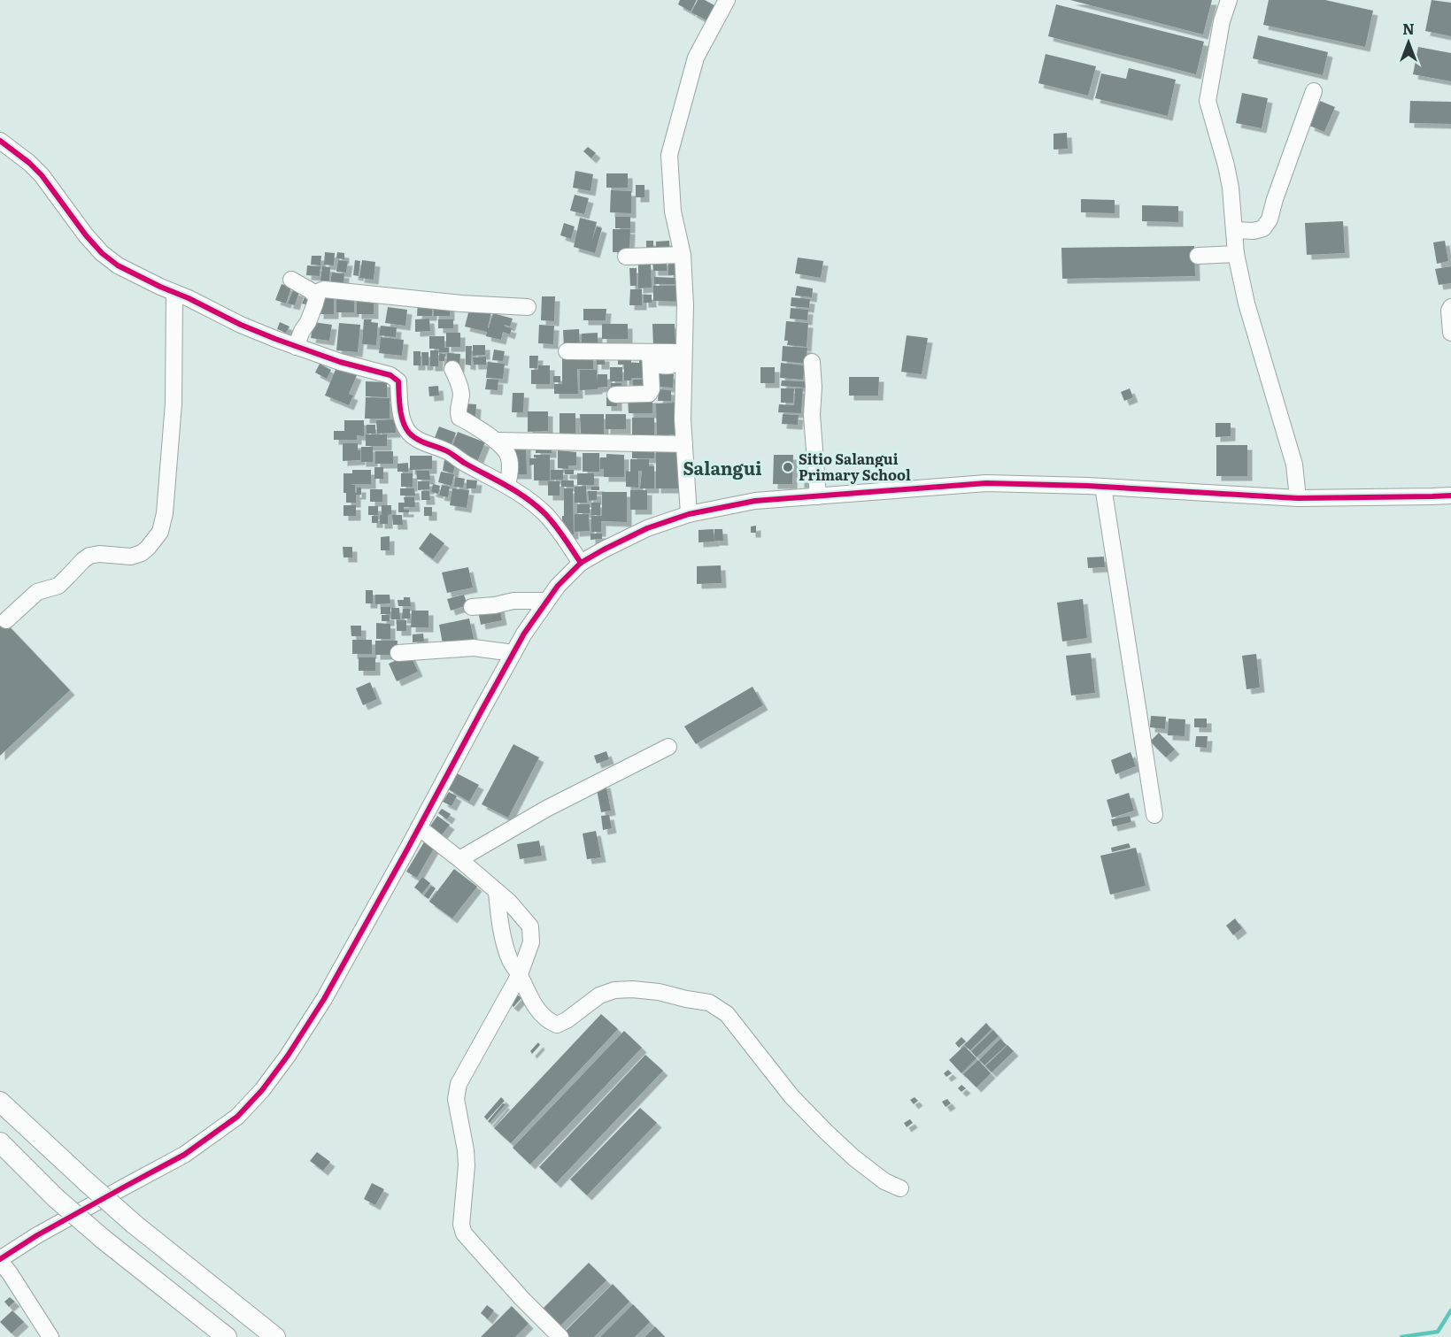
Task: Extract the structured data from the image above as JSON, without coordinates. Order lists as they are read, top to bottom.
{
  "districts": ["Salangui"],
  "places": ["Sitio Salangui Primary School"],
  "north": "top"
}
